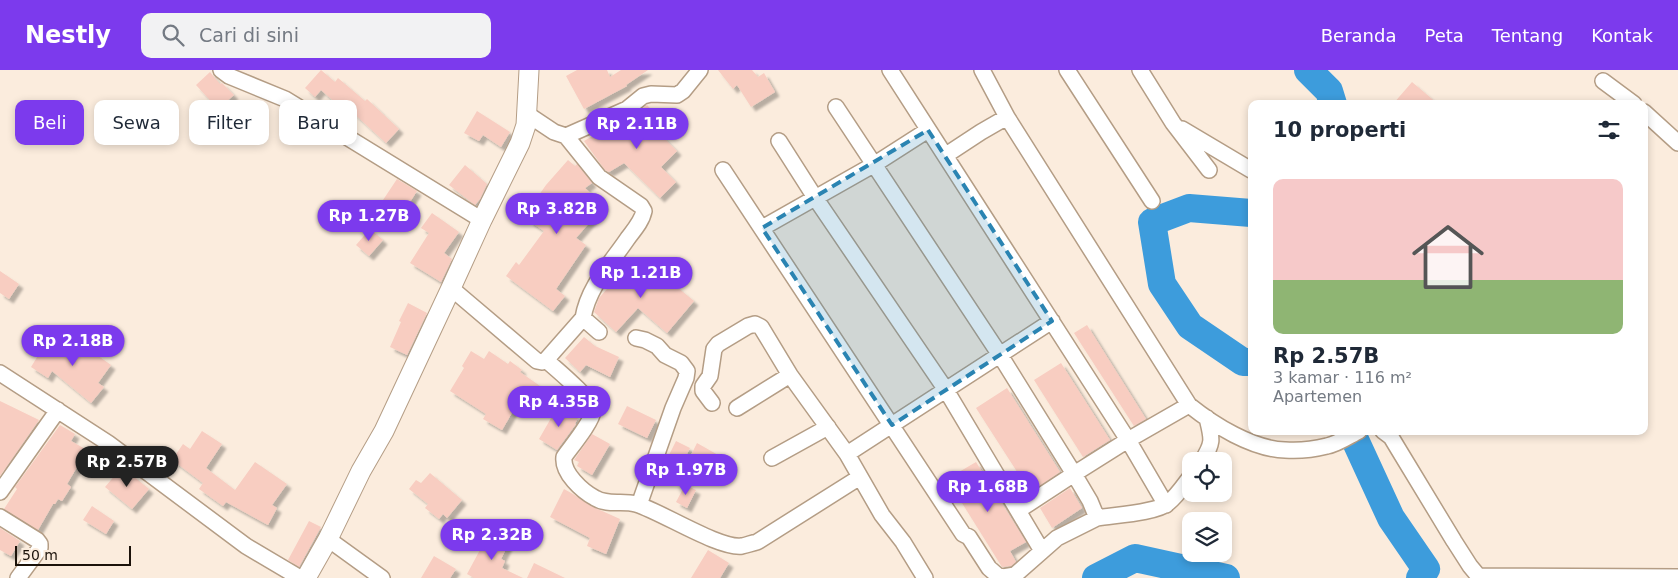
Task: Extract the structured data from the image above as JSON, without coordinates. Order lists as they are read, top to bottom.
{
  "scale_bar": "50 m",
  "page": {
    "header": "Nestly",
    "search": "Cari di sini",
    "nav": [
      "Beranda",
      "Peta",
      "Tentang",
      "Kontak"
    ],
    "chip": [
      "Beli",
      "Sewa",
      "Filter",
      "Baru"
    ],
    "heading": "10 properti",
    "price": [
      "Rp 2.11B",
      "Rp 3.82B",
      "Rp 1.27B",
      "Rp 1.21B",
      "Rp 2.18B",
      "Rp 4.35B",
      "Rp 2.57B",
      "Rp 1.97B",
      "Rp 1.68B",
      "Rp 2.32B"
    ],
    "list": [
      {
        "name": "Rp 2.57B",
        "note": "3 kamar · 116 m² · Apartemen"
      }
    ],
    "scale": "50 m"
  }
}
